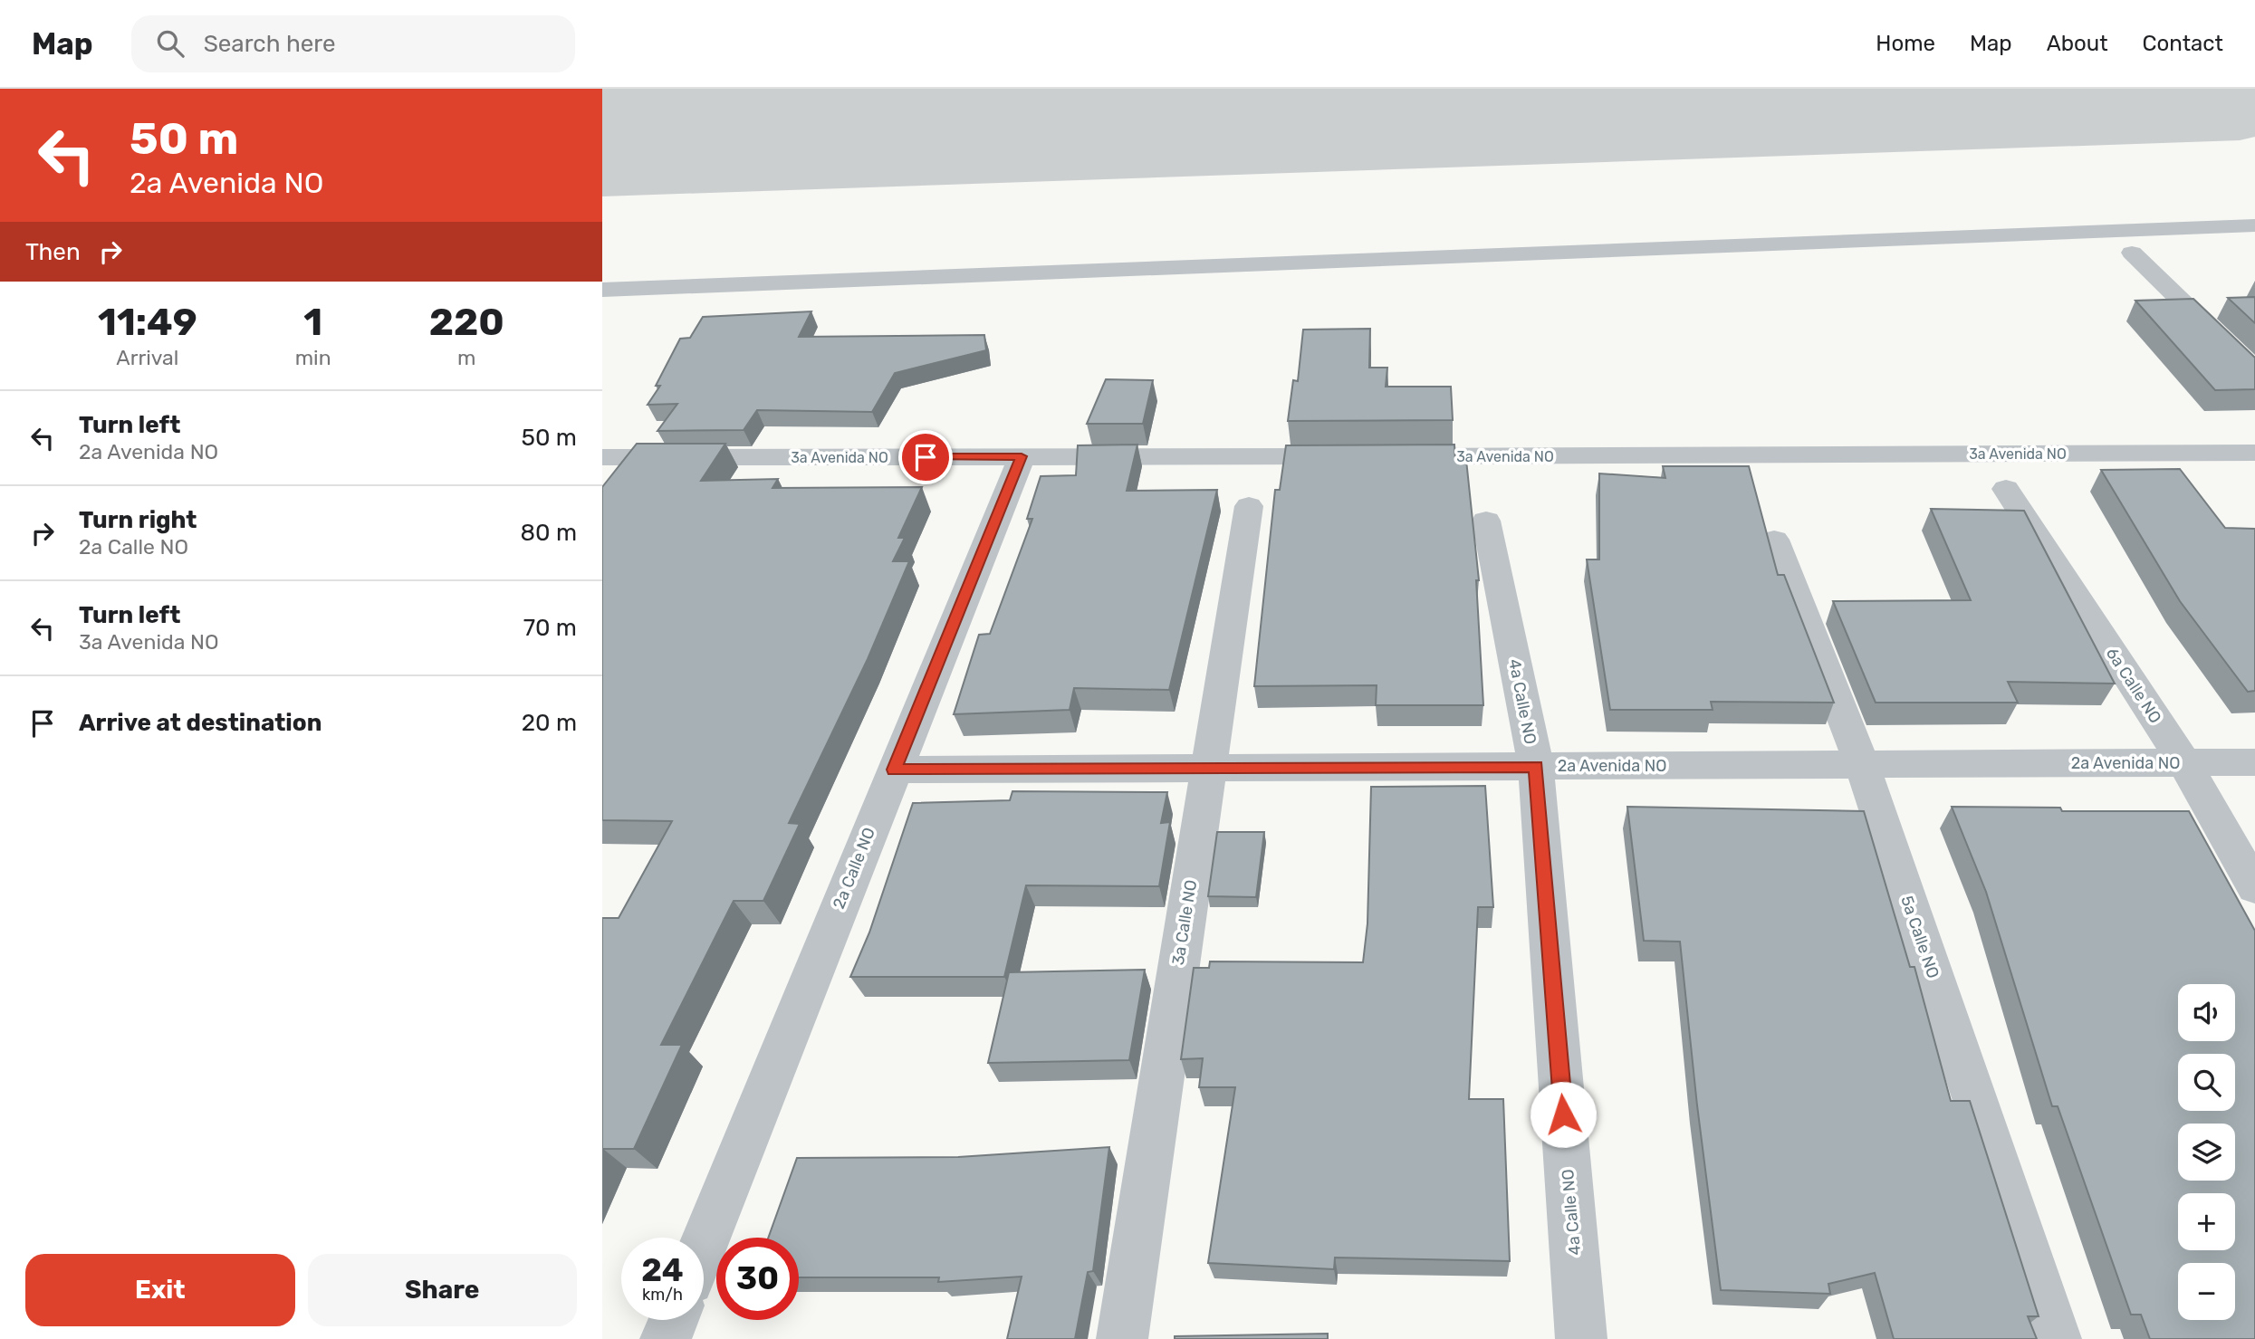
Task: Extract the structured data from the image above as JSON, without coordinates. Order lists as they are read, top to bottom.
{
  "streets": {
    "street": [
      "3a Avenida NO",
      "6a Calle NO",
      "4a Calle NO",
      "2a Avenida NO",
      "2a Calle NO",
      "3a Calle NO",
      "5a Calle NO"
    ]
  },
  "crossings": [
    ["3a Avenida NO", "2a Calle NO"],
    ["6a Calle NO", "2a Avenida NO"],
    ["4a Calle NO", "2a Avenida NO"],
    ["2a Avenida NO", "2a Calle NO"],
    ["2a Avenida NO", "3a Calle NO"],
    ["2a Avenida NO", "5a Calle NO"]
  ],
  "page": {
    "header": "Map",
    "search": "Search here",
    "nav": [
      "Home",
      "Map",
      "About",
      "Contact"
    ],
    "turn": ["50 m", "2a Avenida NO"],
    "then": "Then",
    "eta": [
      "11:49",
      "Arrival",
      "1",
      "min",
      "220",
      "m"
    ],
    "list": [
      {
        "name": "Turn left",
        "note": "2a Avenida NO",
        "value": "50 m"
      },
      {
        "name": "Turn right",
        "note": "2a Calle NO",
        "value": "80 m"
      },
      {
        "name": "Turn left",
        "note": "3a Avenida NO",
        "value": "70 m"
      },
      {
        "name": "Arrive at destination",
        "value": "20 m"
      }
    ],
    "map_buttons": ["+", "−"],
    "speed": "24 km/h",
    "limit": "30",
    "buttons": ["Exit", "Share"]
  }
}
